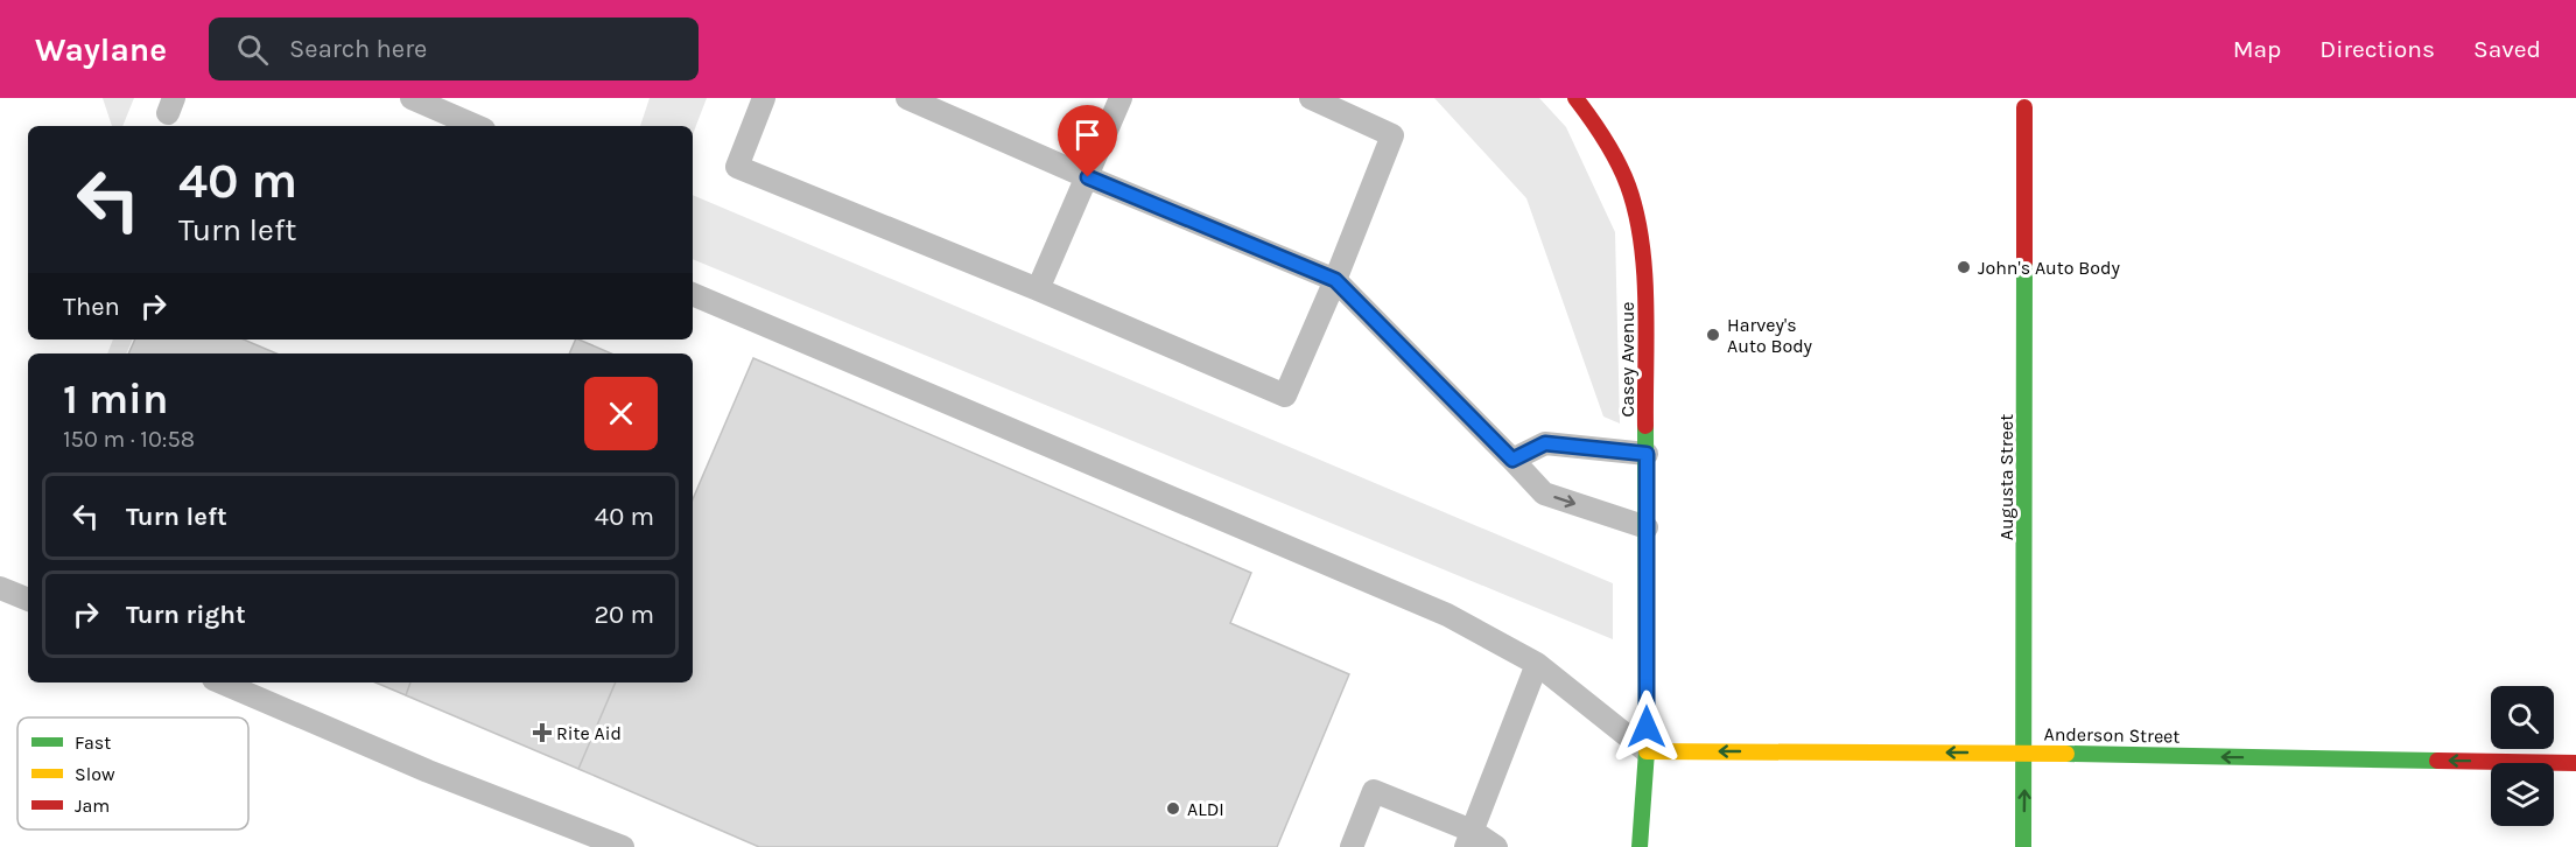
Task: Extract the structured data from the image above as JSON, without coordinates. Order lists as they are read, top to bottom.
{
  "streets": {
    "street": ["Casey Avenue", "Augusta Street", "Anderson Street"]
  },
  "crossings": [
    ["Casey Avenue", "Anderson Street"],
    ["Augusta Street", "Anderson Street"]
  ],
  "one_way": ["Anderson Street"],
  "places": {
    "other": ["John's Auto Body", "Harvey's Auto Body", "ALDI"],
    "health": ["Rite Aid"]
  },
  "legend": ["Fast", "Slow", "Jam"],
  "page": {
    "header": "Waylane",
    "search": "Search here",
    "nav": ["Map", "Directions", "Saved"],
    "turn": ["40 m", "Turn left"],
    "then": "Then",
    "heading": ["1 min", "150 m · 10:58"],
    "list": [
      {
        "name": "Turn left",
        "value": "40 m"
      },
      {
        "name": "Turn right",
        "value": "20 m"
      }
    ]
  }
}
